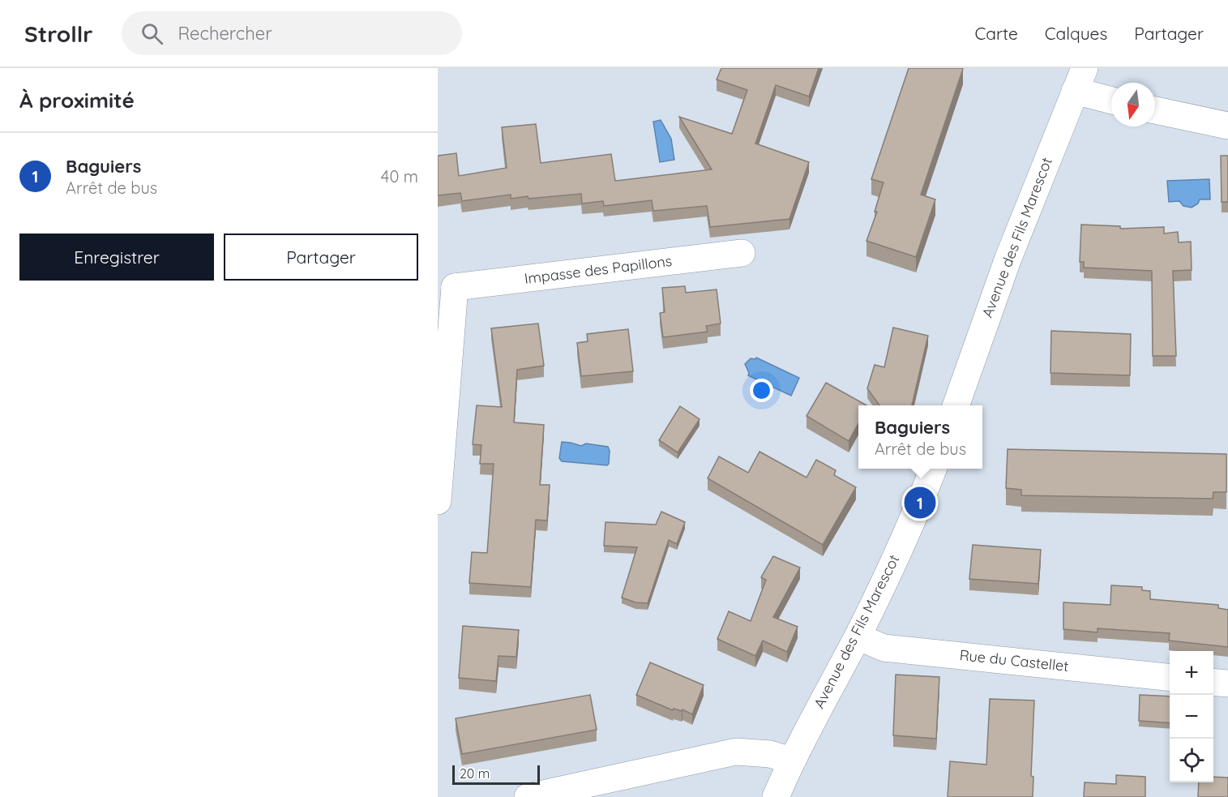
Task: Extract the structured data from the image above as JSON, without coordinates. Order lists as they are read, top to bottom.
{
  "streets": {
    "street": ["Avenue des Fils Marescot", "Impasse des Papillons", "Rue du Castellet"]
  },
  "crossings": [
    ["Avenue des Fils Marescot", "Rue du Castellet"]
  ],
  "scale_bar": "20 m",
  "north": "bottom",
  "page": {
    "header": "Strollr",
    "search": "Rechercher",
    "nav": ["Carte", "Calques", "Partager"],
    "heading": "À proximité",
    "list": [
      {
        "mark": "1",
        "name": "Baguiers",
        "note": "Arrêt de bus",
        "value": "40 m"
      }
    ],
    "buttons": ["Enregistrer", "Partager"],
    "popup": ["Baguiers", "Arrêt de bus"],
    "pins": "1",
    "map_buttons": ["+", "−"],
    "scale": "20 m"
  }
}
